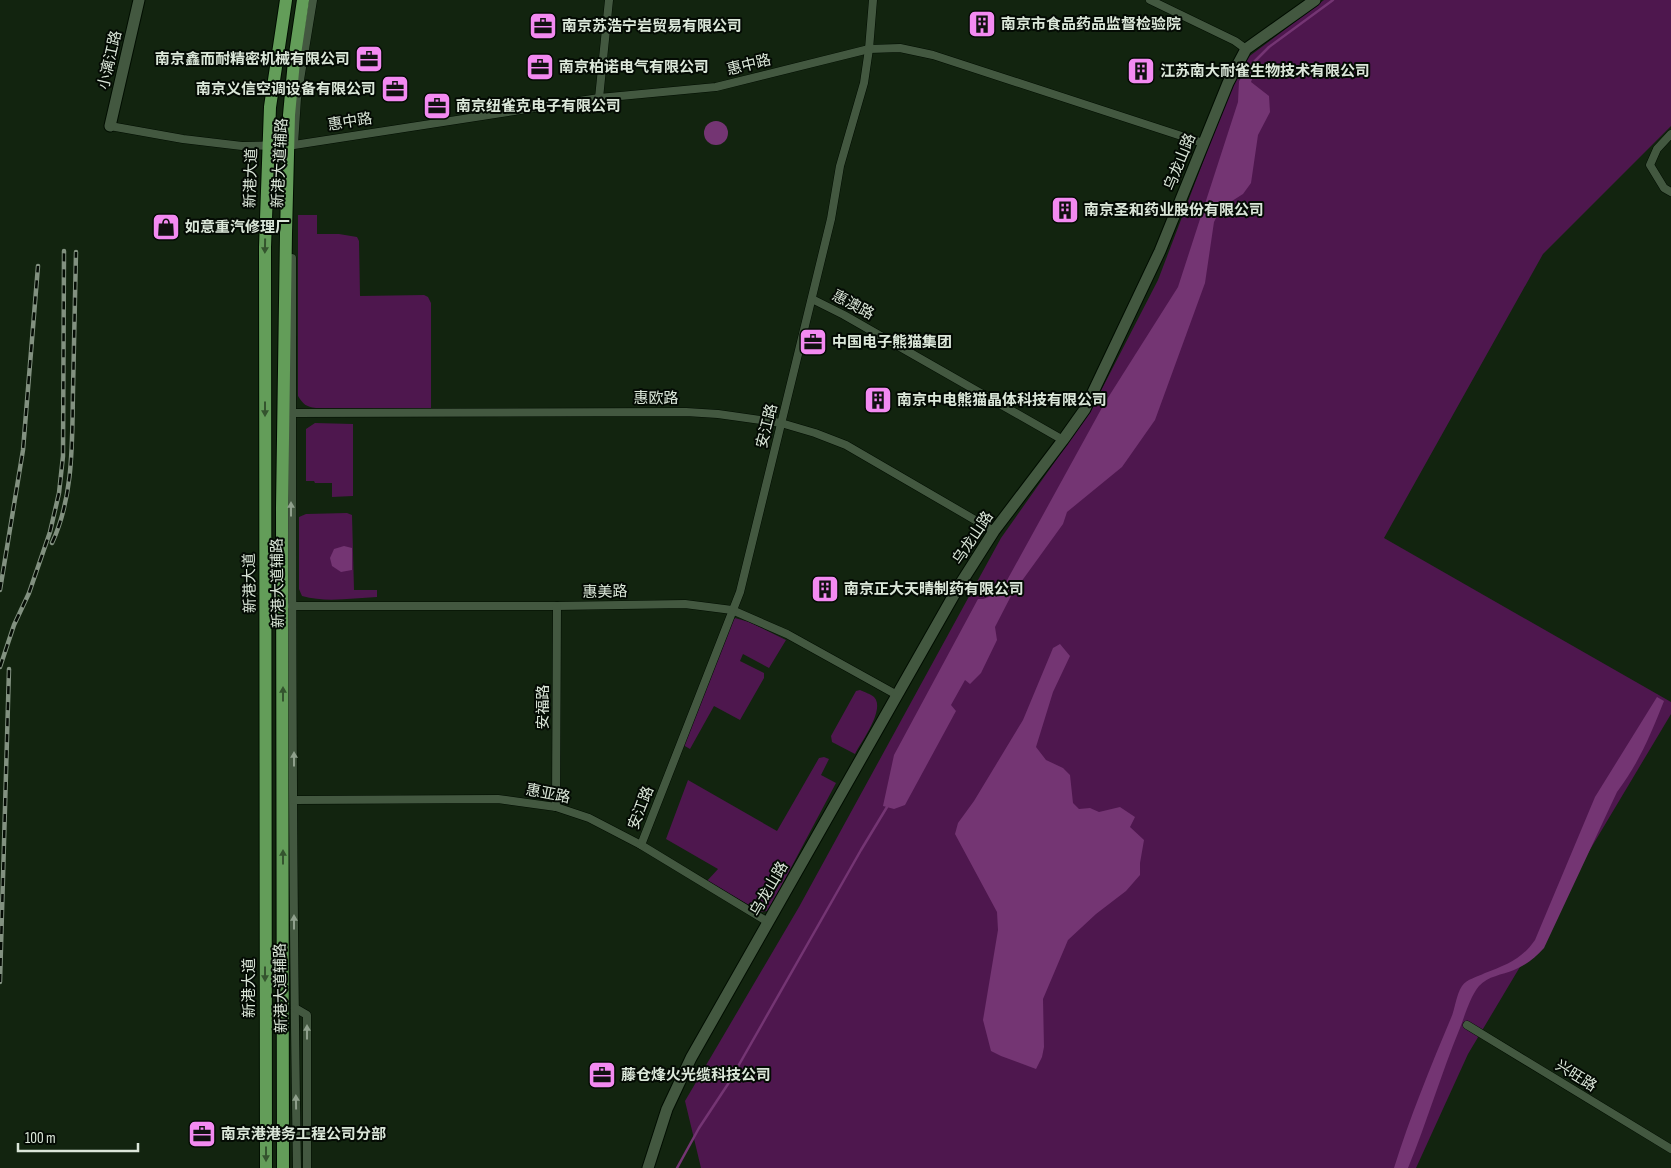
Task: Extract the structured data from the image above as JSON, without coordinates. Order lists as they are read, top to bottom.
{
  "streets": {
    "main road": ["新港大道"],
    "street": [
      "小漓江路",
      "惠中路",
      "乌龙山路",
      "新港大道辅路",
      "惠澳路",
      "惠欧路",
      "安江路",
      "惠美路",
      "安福路",
      "惠亚路",
      "兴旺路"
    ]
  },
  "crossings": [
    ["小漓江路", "惠中路"],
    ["惠中路", "乌龙山路"],
    ["惠中路", "新港大道辅路"],
    ["惠中路", "新港大道"],
    ["惠中路", "安江路"],
    ["乌龙山路", "惠澳路"],
    ["乌龙山路", "惠欧路"],
    ["乌龙山路", "惠美路"],
    ["乌龙山路", "惠亚路"],
    ["新港大道辅路", "惠欧路"],
    ["新港大道辅路", "惠美路"],
    ["新港大道辅路", "惠亚路"],
    ["惠澳路", "安江路"],
    ["惠欧路", "安江路"],
    ["安江路", "惠美路"],
    ["安江路", "惠亚路"],
    ["惠美路", "安福路"],
    ["安福路", "惠亚路"]
  ],
  "one_way": ["新港大道辅路"],
  "places": {
    "building": [
      "南京市食品药品监督检验院",
      "江苏南大耐雀生物技术有限公司",
      "南京圣和药业股份有限公司",
      "南京中电熊猫晶体科技有限公司",
      "南京正大天晴制药有限公司"
    ],
    "office": [
      "南京苏浩宁岩贸易有限公司",
      "南京鑫而耐精密机械有限公司",
      "南京柏诺电气有限公司",
      "南京义信空调设备有限公司",
      "南京纽雀克电子有限公司",
      "中国电子熊猫集团",
      "藤仓烽火光缆科技公司",
      "南京港港务工程公司分部"
    ],
    "shop": ["如意重汽修理厂"]
  },
  "scale_bar": "100 m"
}
